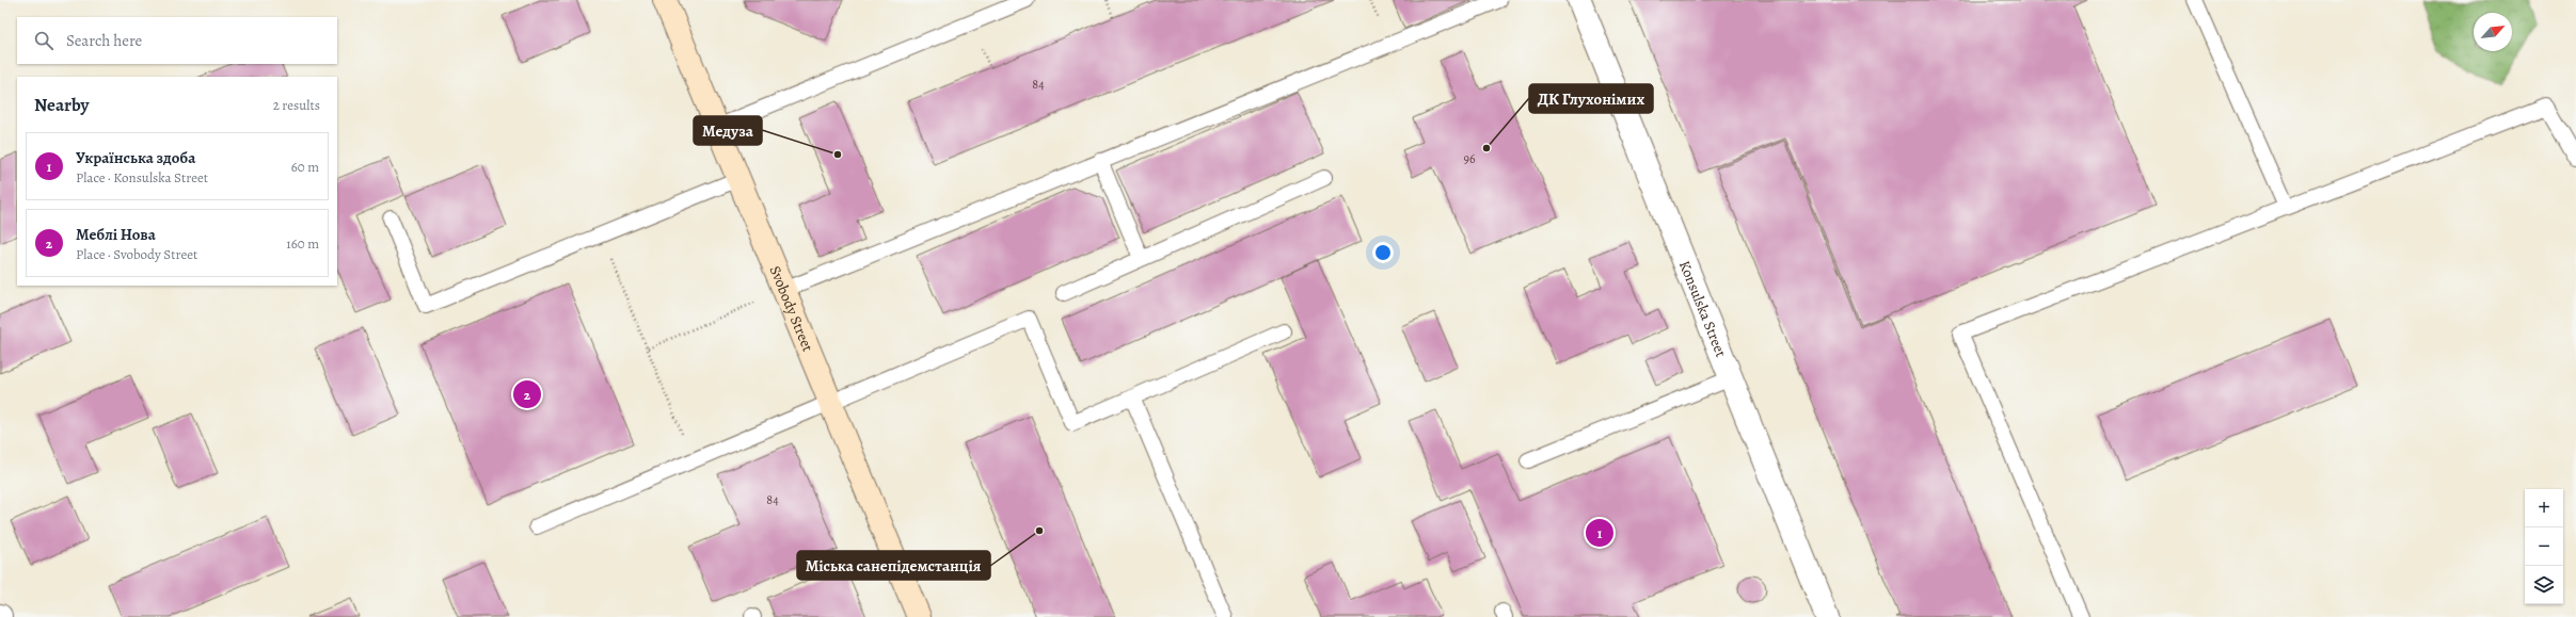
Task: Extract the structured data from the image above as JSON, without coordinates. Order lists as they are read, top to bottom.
{
  "streets": {
    "main road": ["Svobody Street"],
    "street": ["Konsulska Street"]
  },
  "places": ["ДК Глухонімих", "Медуза", "Міська санепідемстанція"],
  "house_numbers": ["84", "96", "84"],
  "north": "top right",
  "page": {
    "search": "Search here",
    "heading": ["Nearby", "2 results"],
    "list": [
      {
        "mark": "1",
        "name": "Українська здоба",
        "note": "Place · Konsulska Street",
        "value": "60 m"
      },
      {
        "mark": "2",
        "name": "Меблі Нова",
        "note": "Place · Svobody Street",
        "value": "160 m"
      }
    ],
    "pins": ["2", "1"],
    "map_buttons": ["+", "−"]
  }
}
